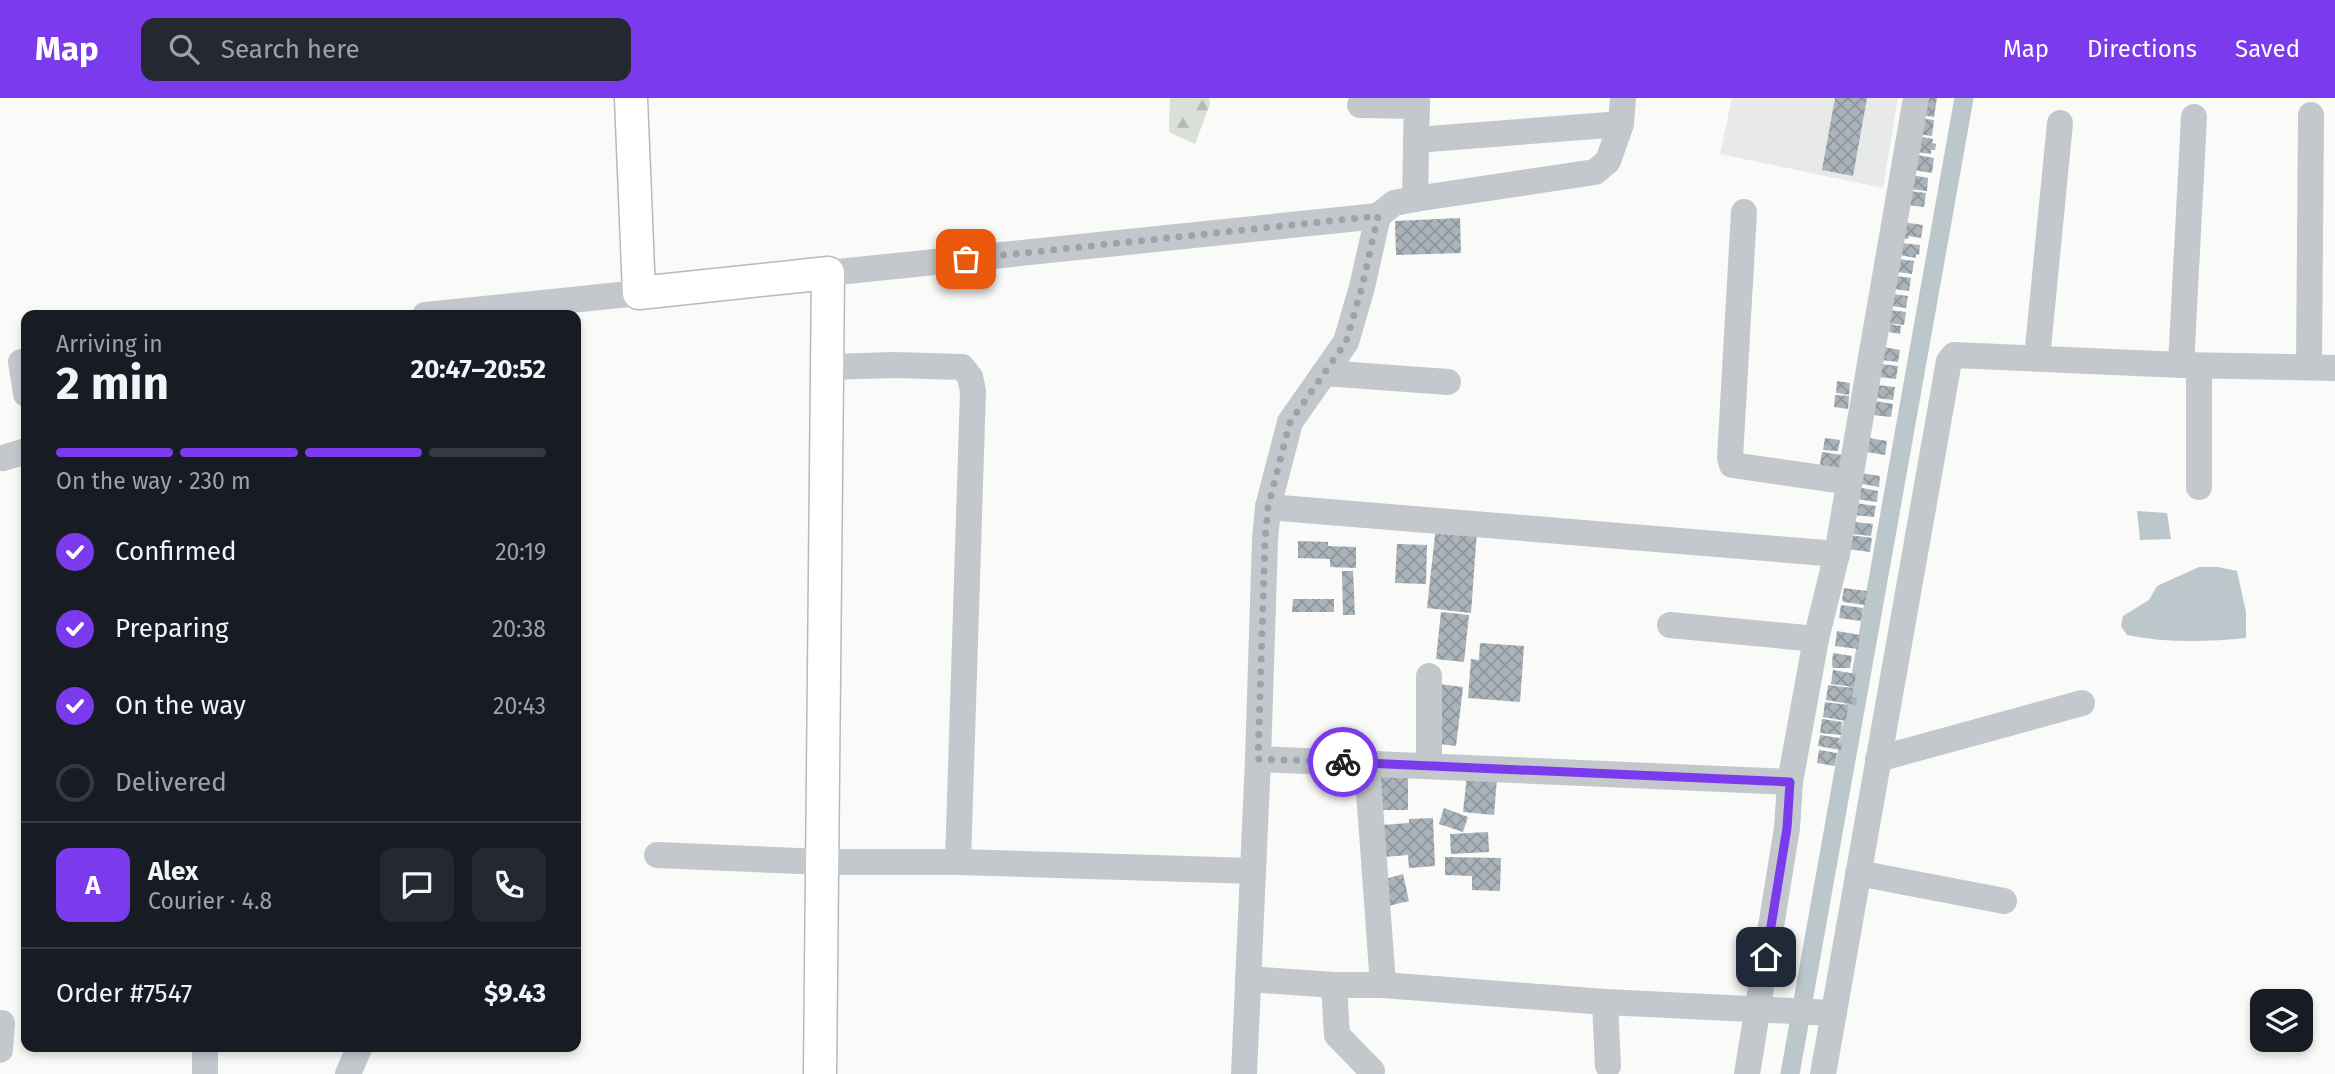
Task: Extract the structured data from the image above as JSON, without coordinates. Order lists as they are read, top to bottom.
{
  "page": {
    "header": "Map",
    "search": "Search here",
    "nav": ["Map", "Directions", "Saved"],
    "heading": ["2 min", "Arriving in", "20:47–20:52"],
    "panel": [
      "Alex",
      "Courier · 4.8",
      "Order #7547",
      "$9.43"
    ],
    "bar": "On the way · 230 m",
    "list": [
      ["Confirmed", "20:19"],
      ["Preparing", "20:38"],
      ["On the way", "20:43"],
      "Delivered"
    ],
    "round": "A"
  }
}
